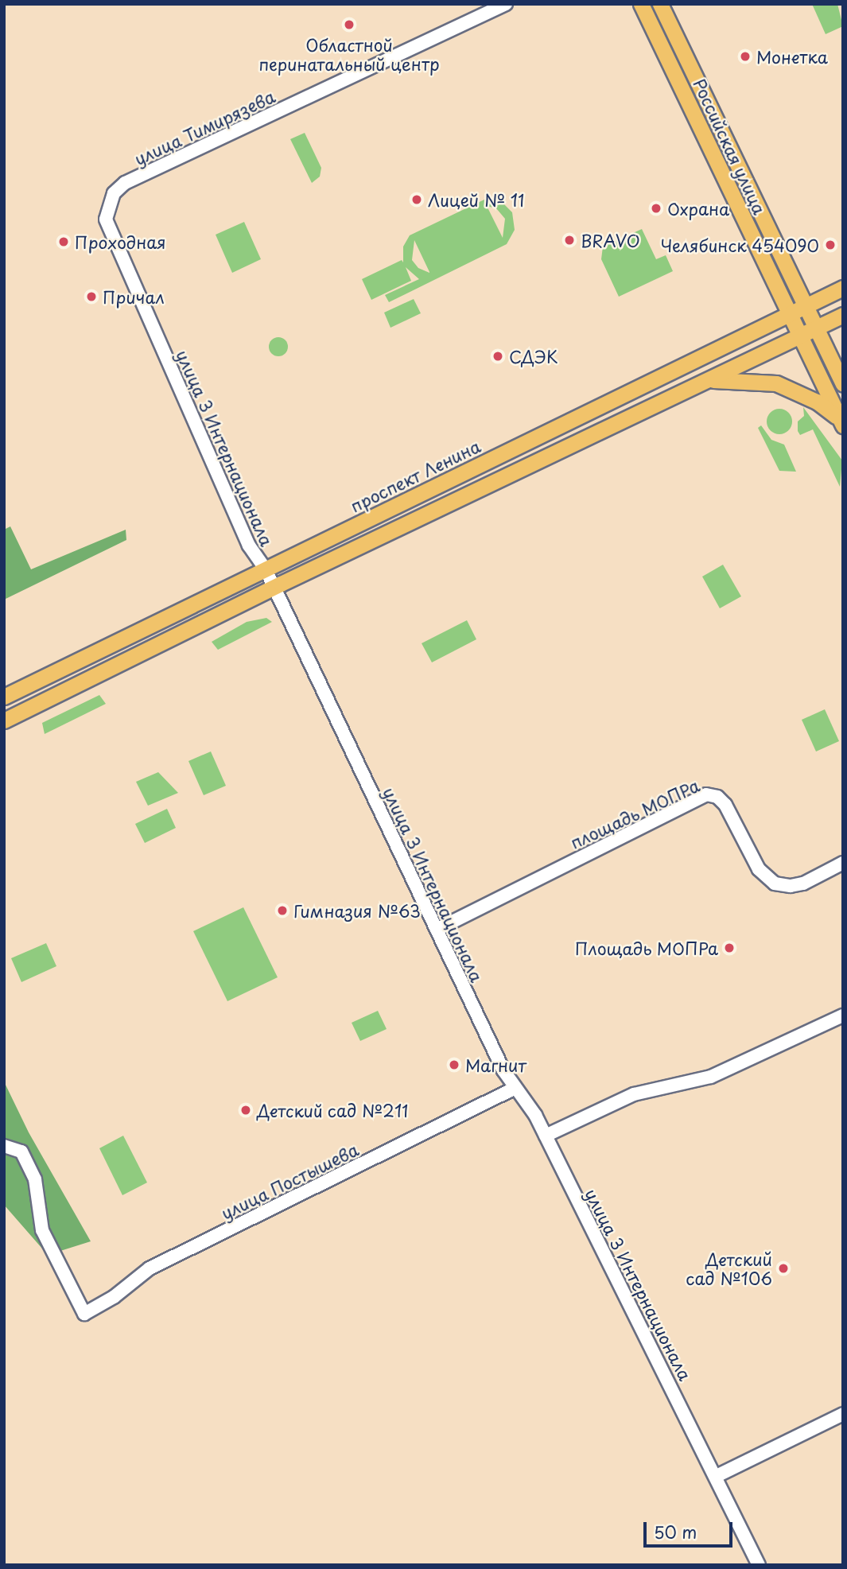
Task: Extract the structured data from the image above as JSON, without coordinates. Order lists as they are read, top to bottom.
{
  "streets": {
    "main road": ["Российская улица", "проспект Ленина"],
    "street": [
      "улица Тимирязева",
      "улица 3 Интернационала",
      "площадь МОПРа",
      "улица Постышева"
    ]
  },
  "crossings": [
    ["улица Тимирязева", "улица 3 Интернационала"],
    ["Российская улица", "проспект Ленина"],
    ["улица 3 Интернационала", "проспект Ленина"],
    ["улица 3 Интернационала", "площадь МОПРа"],
    ["улица 3 Интернационала", "улица Постышева"]
  ],
  "places": [
    "Областной перинатальный центр",
    "Монетка",
    "Лицей № 11",
    "Охрана",
    "BRAVO",
    "Проходная",
    "Челябинск 454090",
    "Причал",
    "СДЭК",
    "Гимназия №63",
    "Площадь МОПРа",
    "Магнит",
    "Детский сад №211",
    "Детский сад №106"
  ],
  "scale_bar": "50 m"
}
